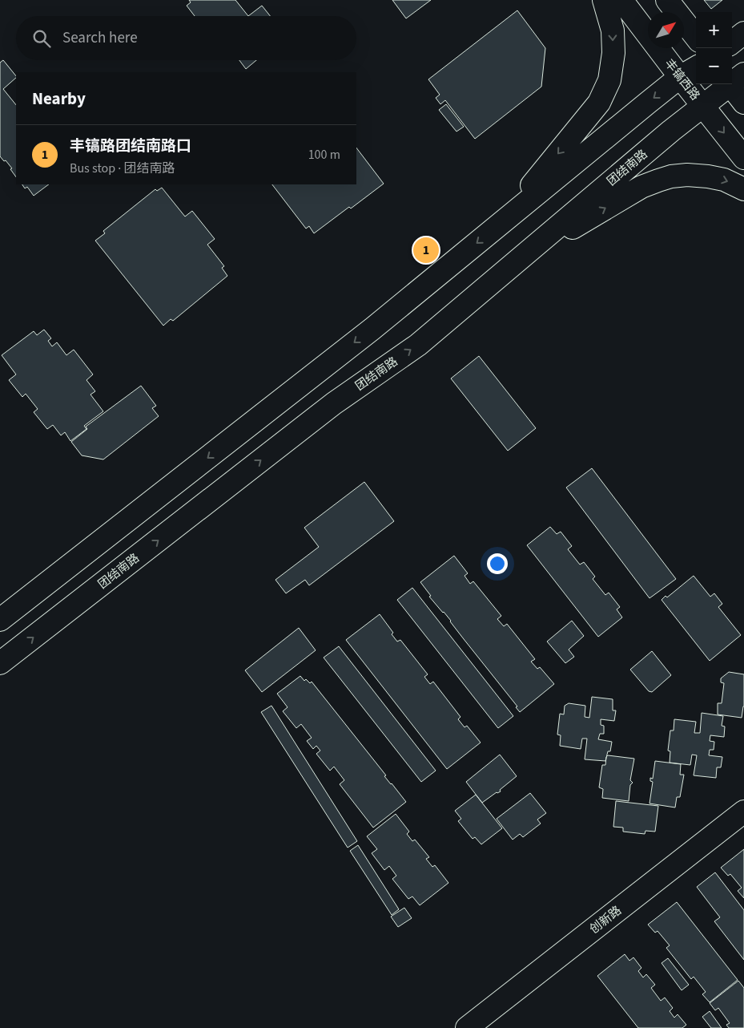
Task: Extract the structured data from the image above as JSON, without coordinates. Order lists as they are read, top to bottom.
{
  "streets": {
    "main road": ["丰镐西路", "团结南路", "创新路"]
  },
  "crossings": [
    ["丰镐西路", "团结南路"]
  ],
  "north": "top right",
  "page": {
    "map_buttons": ["+", "−"],
    "search": "Search here",
    "heading": "Nearby",
    "list": [
      {
        "mark": "1",
        "name": "丰镐路团结南路口",
        "note": "Bus stop · 团结南路",
        "value": "100 m"
      }
    ],
    "pins": "1"
  }
}
